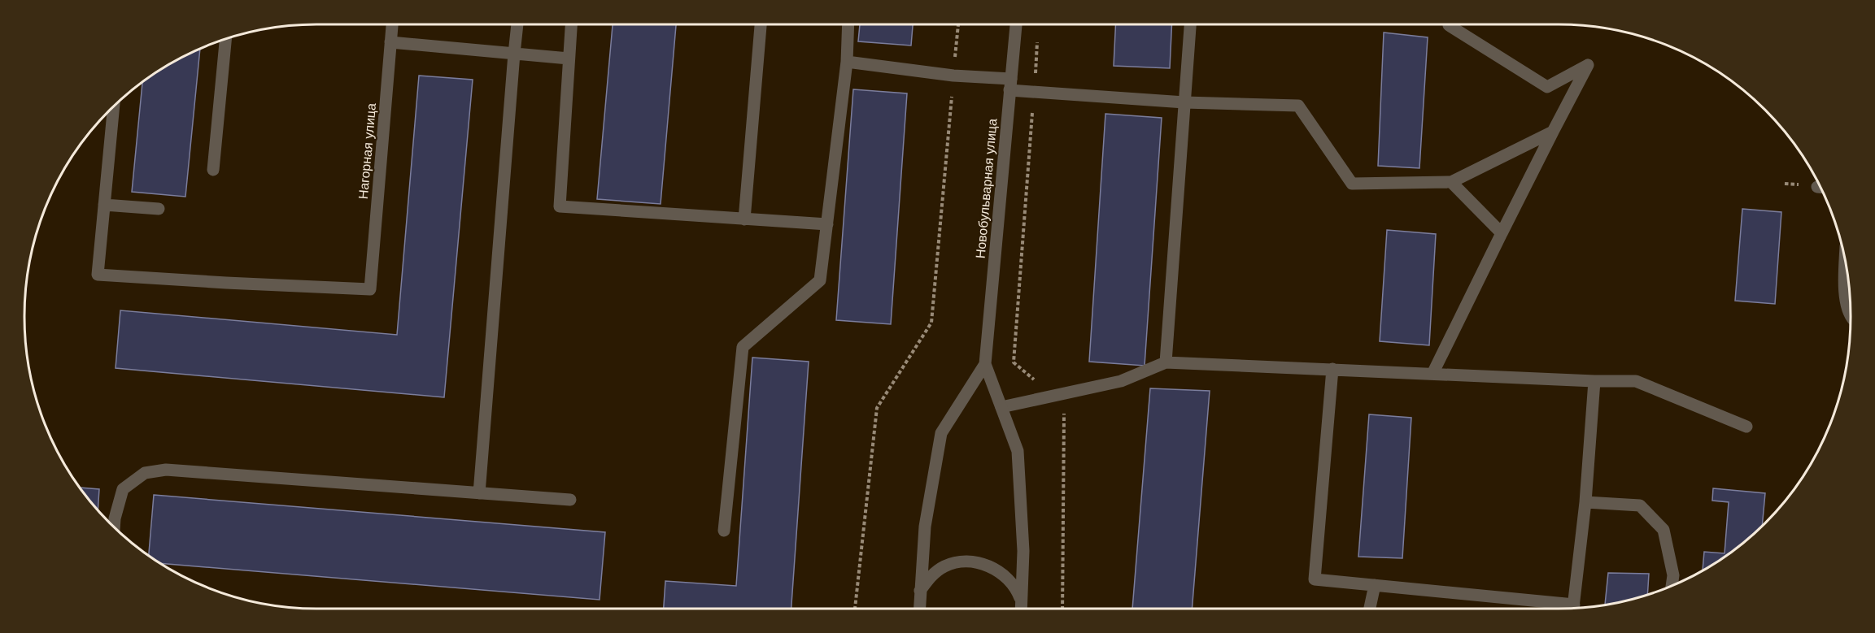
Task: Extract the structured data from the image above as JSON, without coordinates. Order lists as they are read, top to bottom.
{
  "streets": {
    "street": ["Нагорная улица", "Новобульварная улица"]
  }
}
